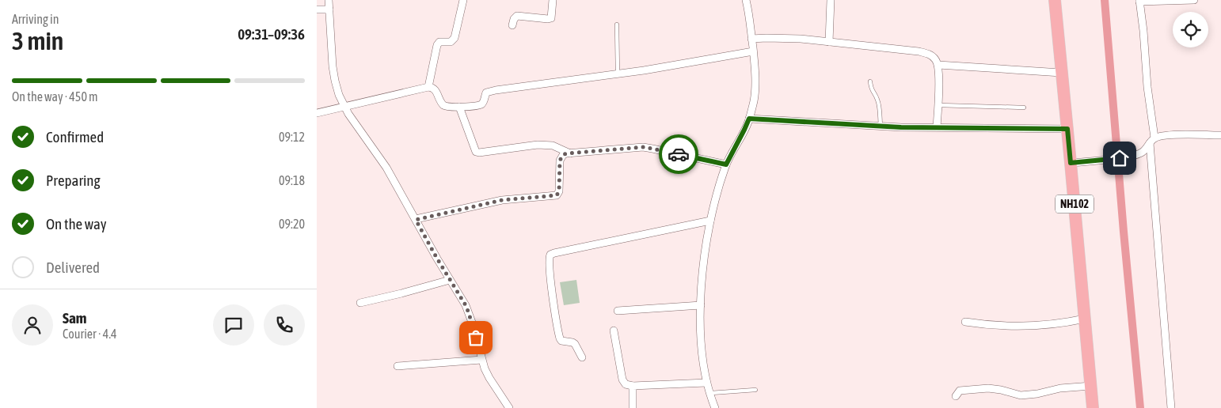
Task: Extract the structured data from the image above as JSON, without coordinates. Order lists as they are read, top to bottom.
{
  "streets": {
    "highway": ["NH102"]
  },
  "page": {
    "heading": ["3 min", "Arriving in", "09:31–09:36"],
    "panel": ["Sam", "Courier · 4.4"],
    "bar": "On the way · 450 m",
    "list": [
      ["Confirmed", "09:12"],
      ["Preparing", "09:18"],
      ["On the way", "09:20"],
      "Delivered"
    ]
  }
}
